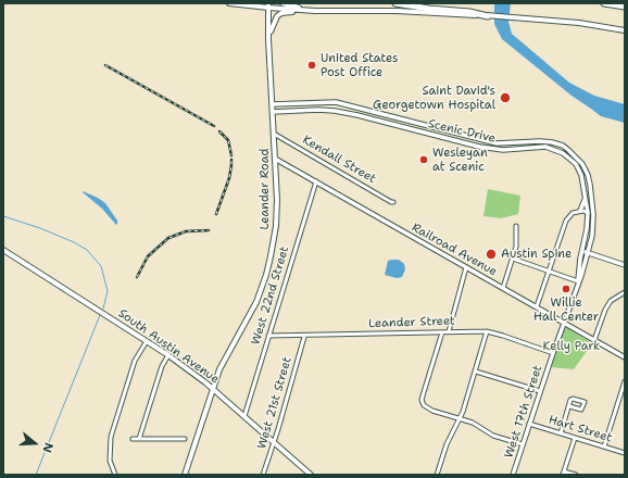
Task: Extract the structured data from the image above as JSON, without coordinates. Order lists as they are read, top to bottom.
{
  "streets": {
    "main road": ["Leander Road", "South Austin Avenue"],
    "street": [
      "Scenic Drive",
      "Kendall Street",
      "Railroad Avenue",
      "West 22nd Street",
      "Leander Street",
      "West 21st Street",
      "West 17th Street",
      "Hart Street"
    ]
  },
  "crossings": [
    ["Scenic Drive", "Leander Road"],
    ["Scenic Drive", "West 17th Street"],
    ["Kendall Street", "Leander Road"],
    ["Leander Road", "Railroad Avenue"],
    ["Leander Road", "South Austin Avenue"],
    ["Railroad Avenue", "West 22nd Street"],
    ["Railroad Avenue", "West 17th Street"],
    ["West 22nd Street", "Leander Street"],
    ["West 22nd Street", "South Austin Avenue"],
    ["Leander Street", "West 21st Street"],
    ["Leander Street", "West 17th Street"],
    ["South Austin Avenue", "West 21st Street"],
    ["West 17th Street", "Hart Street"]
  ],
  "parks": ["Kelly Park"],
  "places": [
    "United States Post Office",
    "Saint David's Georgetown Hospital",
    "Wesleyan at Scenic",
    "Austin Spine",
    "Willie Hall Center"
  ],
  "north": "right"
}
